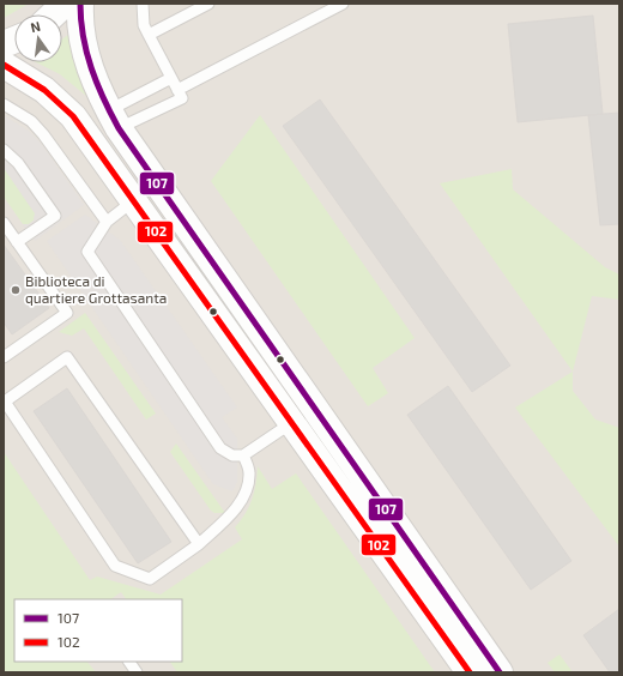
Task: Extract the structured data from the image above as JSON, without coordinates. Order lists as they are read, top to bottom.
{
  "places": ["Biblioteca di quartiere Grottasanta"],
  "lines": ["transit line 107", "transit line 102"],
  "legend": ["107", "102"],
  "north": "top"
}
